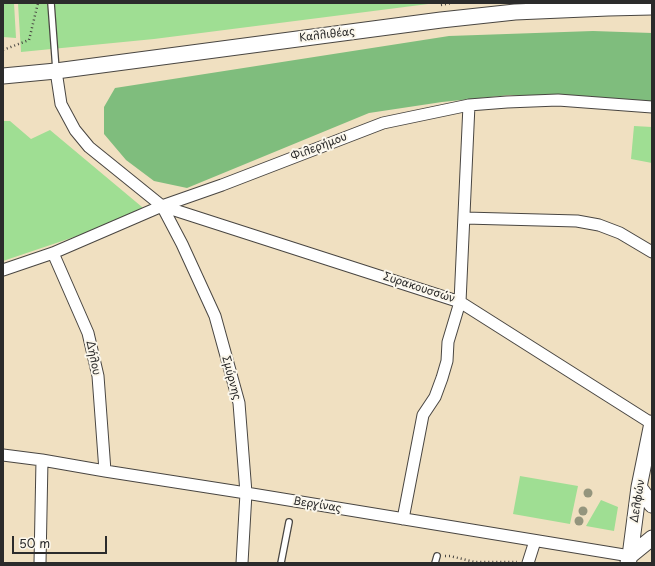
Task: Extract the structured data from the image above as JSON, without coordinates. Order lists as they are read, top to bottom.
{
  "streets": {
    "main road": ["Καλλιθέας", "Δελφών"],
    "street": [
      "Φιλερήμου",
      "Συρακουσσών",
      "Δήλου",
      "Σμύρνης",
      "Βεργίνας"
    ]
  },
  "crossings": [
    ["Φιλερήμου", "Συρακουσσών"],
    ["Φιλερήμου", "Δήλου"],
    ["Φιλερήμου", "Σμύρνης"],
    ["Συρακουσσών", "Σμύρνης"],
    ["Συρακουσσών", "Δελφών"],
    ["Δήλου", "Βεργίνας"],
    ["Σμύρνης", "Βεργίνας"],
    ["Δελφών", "Βεργίνας"]
  ],
  "scale_bar": "50 m"
}
